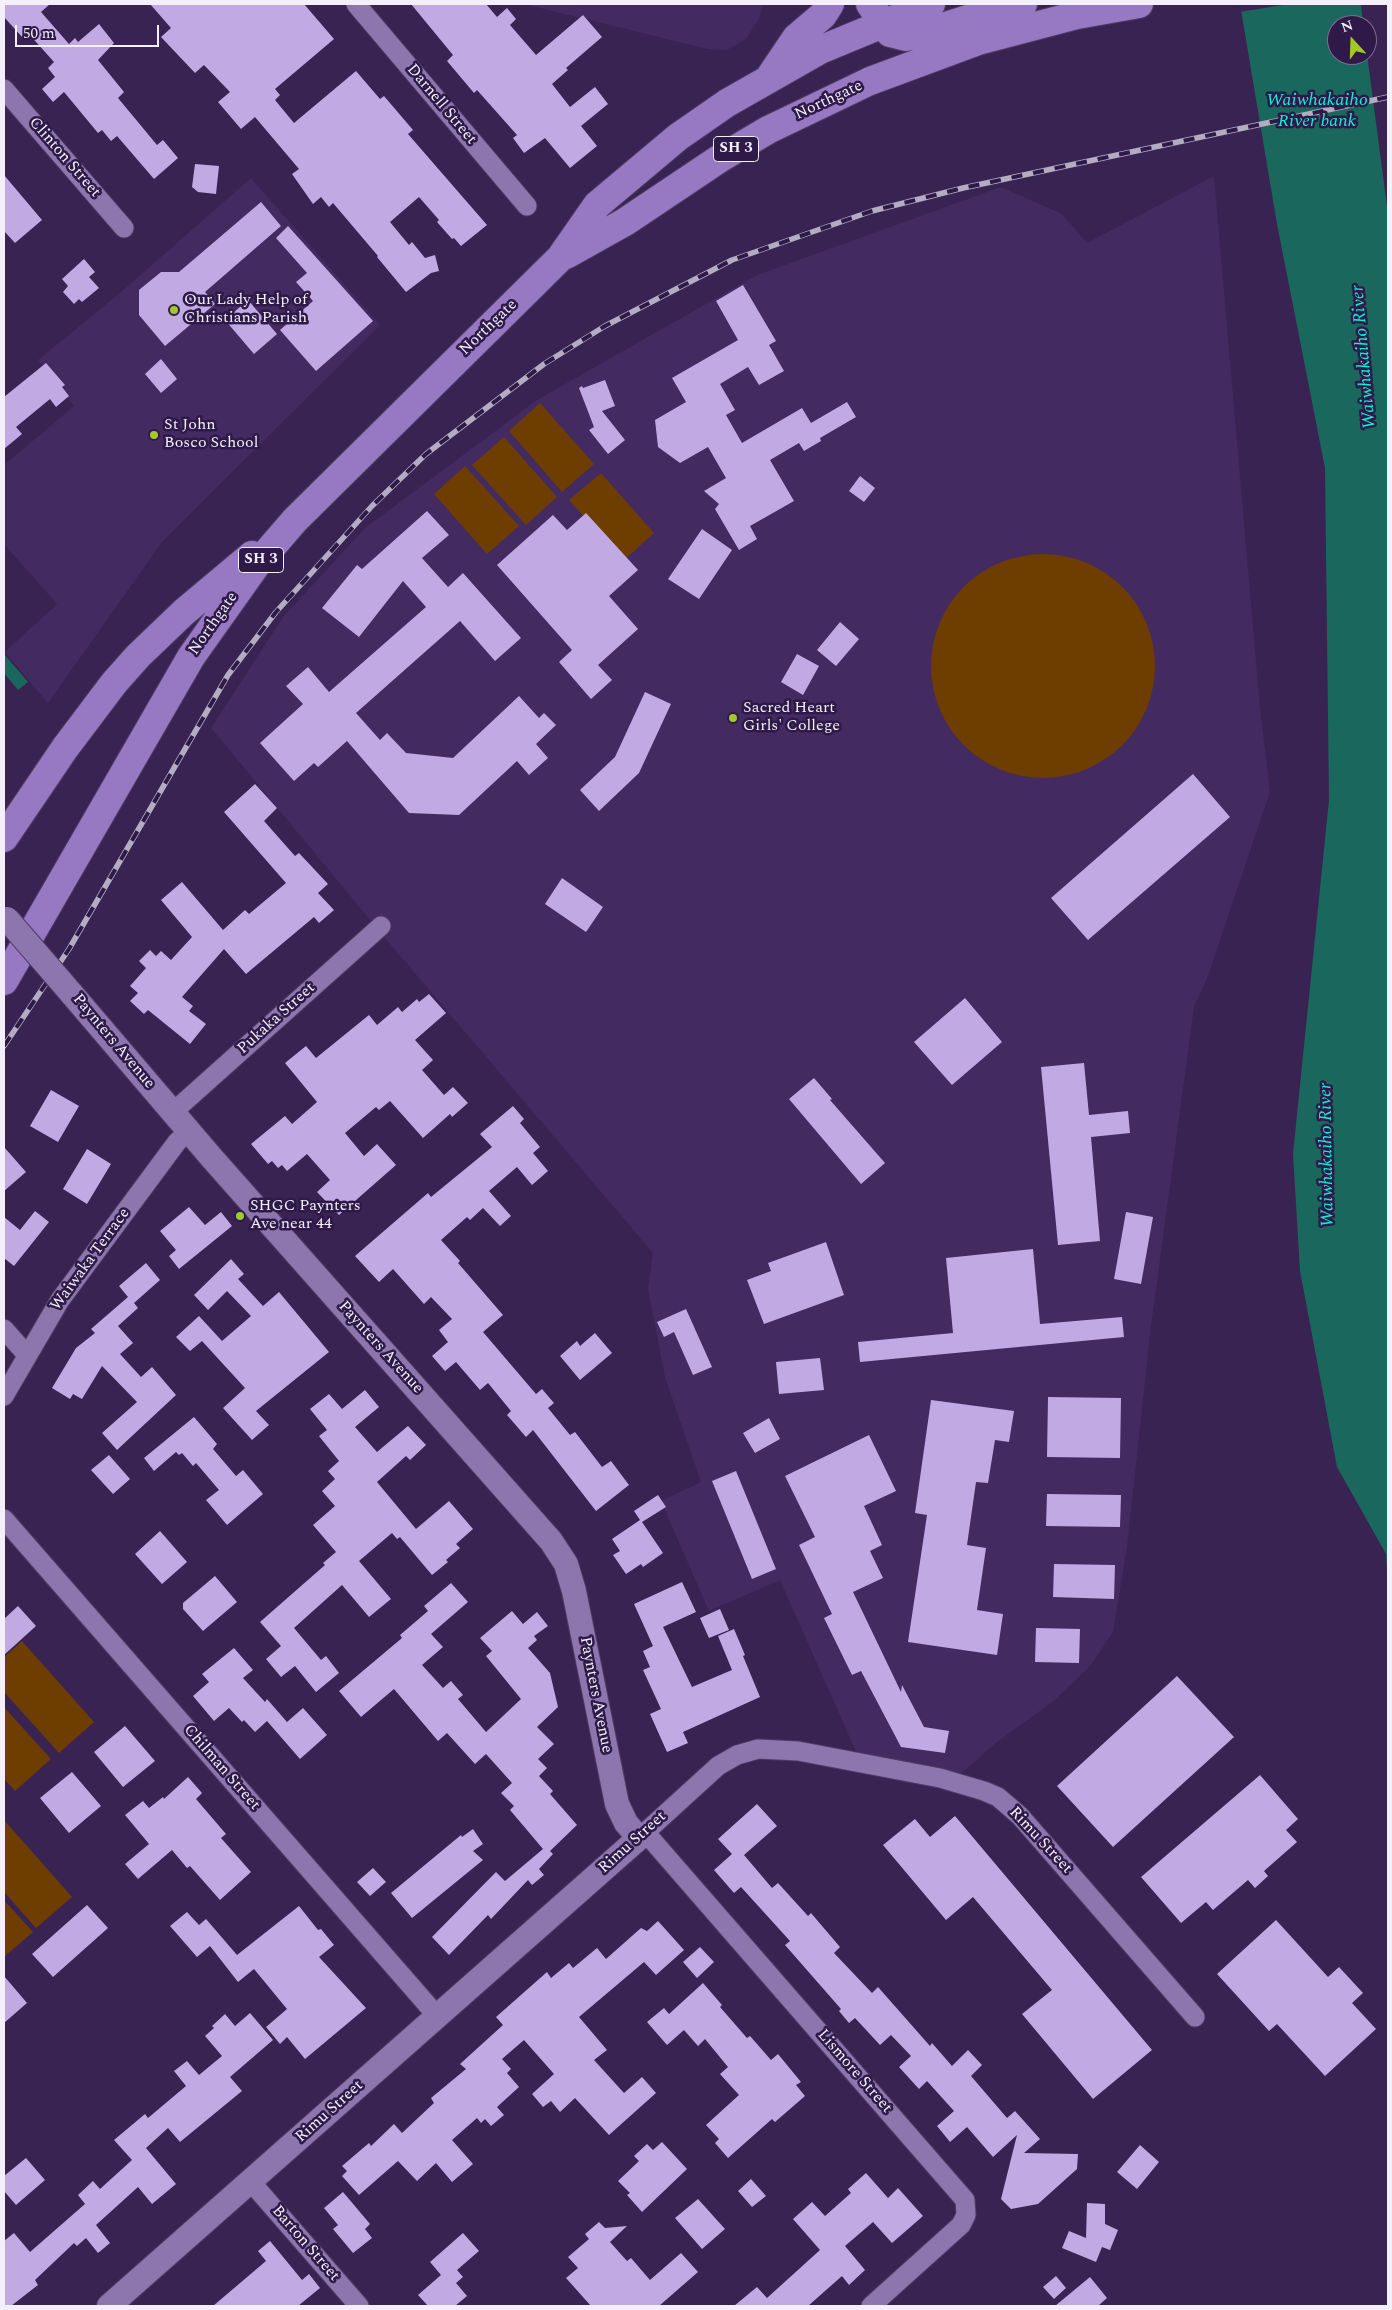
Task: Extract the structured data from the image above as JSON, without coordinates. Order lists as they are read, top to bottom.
{
  "streets": {
    "highway": ["Northgate", "SH 3"],
    "street": [
      "Darnell Street",
      "Clinton Street",
      "Pukaka Street",
      "Paynters Avenue",
      "Waiwaka Terrace",
      "Chilman Street",
      "Rimu Street",
      "Lismore Street",
      "Barton Street"
    ]
  },
  "crossings": [
    ["Northgate", "SH 3"],
    ["Pukaka Street", "Paynters Avenue"],
    ["Paynters Avenue", "Waiwaka Terrace"],
    ["Paynters Avenue", "Rimu Street"],
    ["Paynters Avenue", "Lismore Street"],
    ["Chilman Street", "Rimu Street"],
    ["Rimu Street", "Lismore Street"],
    ["Rimu Street", "Barton Street"]
  ],
  "water": ["Waiwhakaiho River bank", "Waiwhakaiho River"],
  "places": [
    "Our Lady Help of Christians Parish",
    "St John Bosco School",
    "Sacred Heart Girls' College",
    "SHGC Paynters Ave near 44"
  ],
  "scale_bar": "50 m",
  "north": "top"
}
